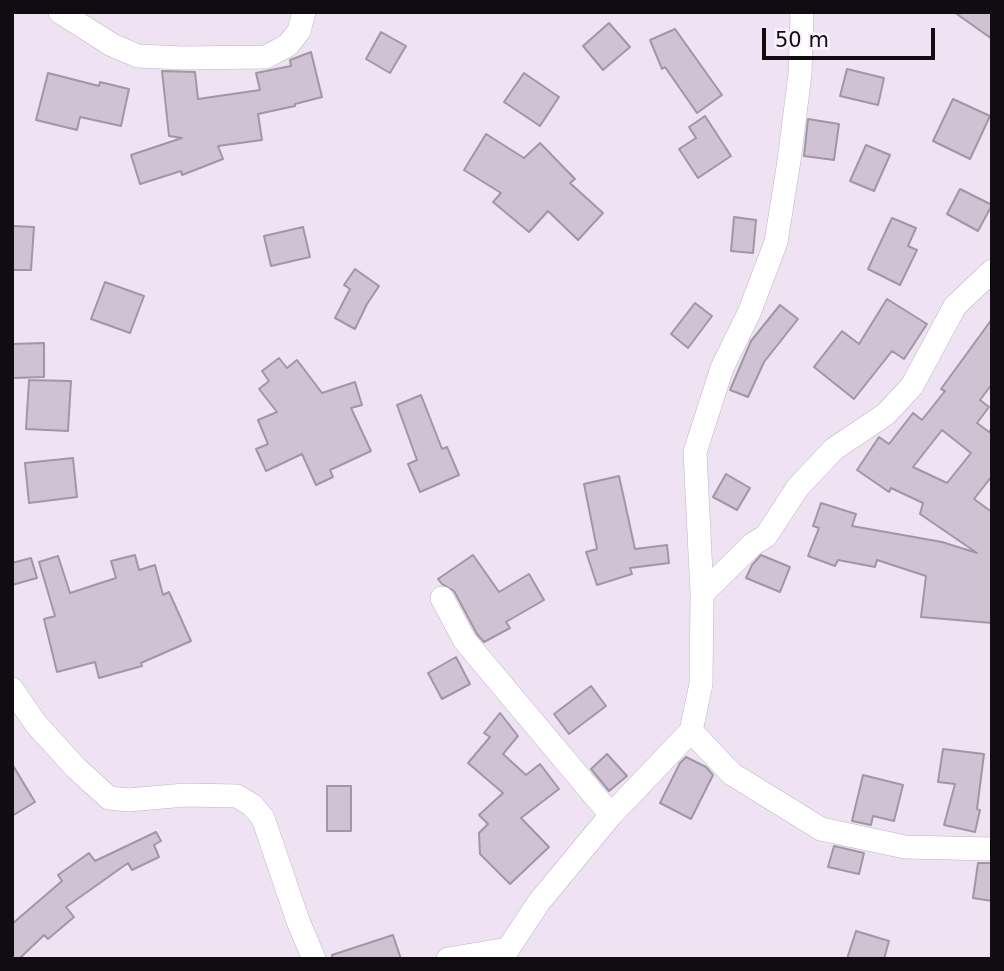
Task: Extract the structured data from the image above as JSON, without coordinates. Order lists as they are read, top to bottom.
{
  "scale_bar": "50 m"
}
